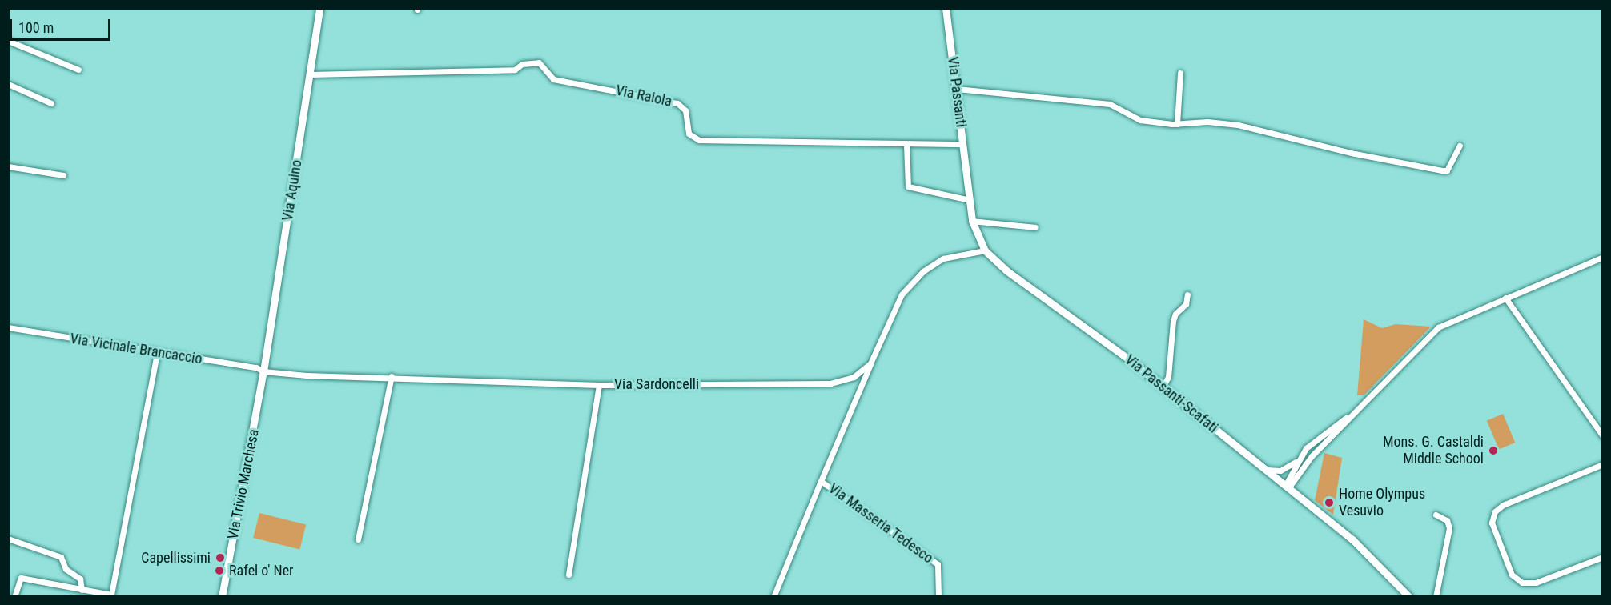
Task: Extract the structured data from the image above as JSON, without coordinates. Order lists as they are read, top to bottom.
{
  "streets": {
    "street": [
      "Via Passanti",
      "Via Raiola",
      "Via Aquino",
      "Via Vicinale Brancaccio",
      "Via Sardoncelli",
      "Via Passanti-Scafati",
      "Via Trivio Marchesa",
      "Via Masseria Tedesco"
    ]
  },
  "crossings": [
    ["Via Passanti", "Via Raiola"],
    ["Via Passanti", "Via Passanti-Scafati"],
    ["Via Raiola", "Via Aquino"],
    ["Via Aquino", "Via Vicinale Brancaccio"],
    ["Via Aquino", "Via Sardoncelli"],
    ["Via Aquino", "Via Trivio Marchesa"],
    ["Via Vicinale Brancaccio", "Via Sardoncelli"],
    ["Via Vicinale Brancaccio", "Via Trivio Marchesa"],
    ["Via Sardoncelli", "Via Passanti-Scafati"],
    ["Via Sardoncelli", "Via Trivio Marchesa"],
    ["Via Sardoncelli", "Via Masseria Tedesco"]
  ],
  "places": [
    "Mons. G. Castaldi Middle School",
    "Home Olympus Vesuvio",
    "Capellissimi",
    "Rafel o' Ner"
  ],
  "scale_bar": "100 m"
}
